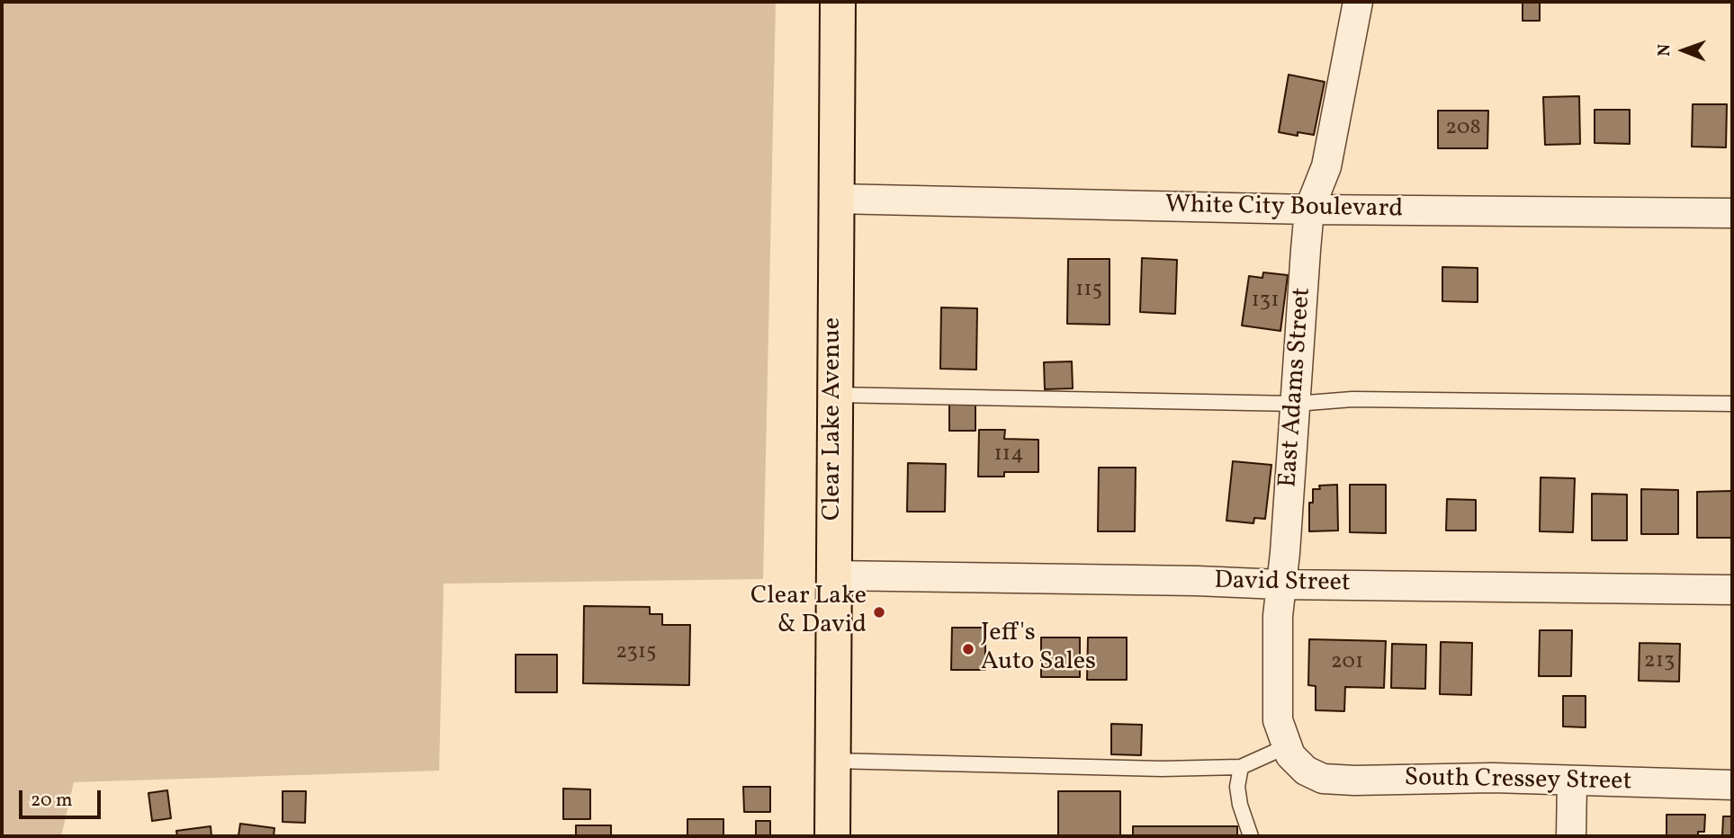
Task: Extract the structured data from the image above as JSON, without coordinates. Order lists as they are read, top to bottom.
{
  "streets": {
    "main road": ["Clear Lake Avenue"],
    "street": [
      "White City Boulevard",
      "East Adams Street",
      "David Street",
      "South Cressey Street"
    ]
  },
  "crossings": [
    ["White City Boulevard", "East Adams Street"],
    ["White City Boulevard", "Clear Lake Avenue"],
    ["East Adams Street", "David Street"],
    ["East Adams Street", "South Cressey Street"],
    ["Clear Lake Avenue", "David Street"]
  ],
  "places": ["Clear Lake & David", "Jeff's Auto Sales"],
  "house_numbers": [
    "208",
    "115",
    "131",
    "114",
    "2315",
    "213",
    "201"
  ],
  "scale_bar": "20 m",
  "north": "left"
}
